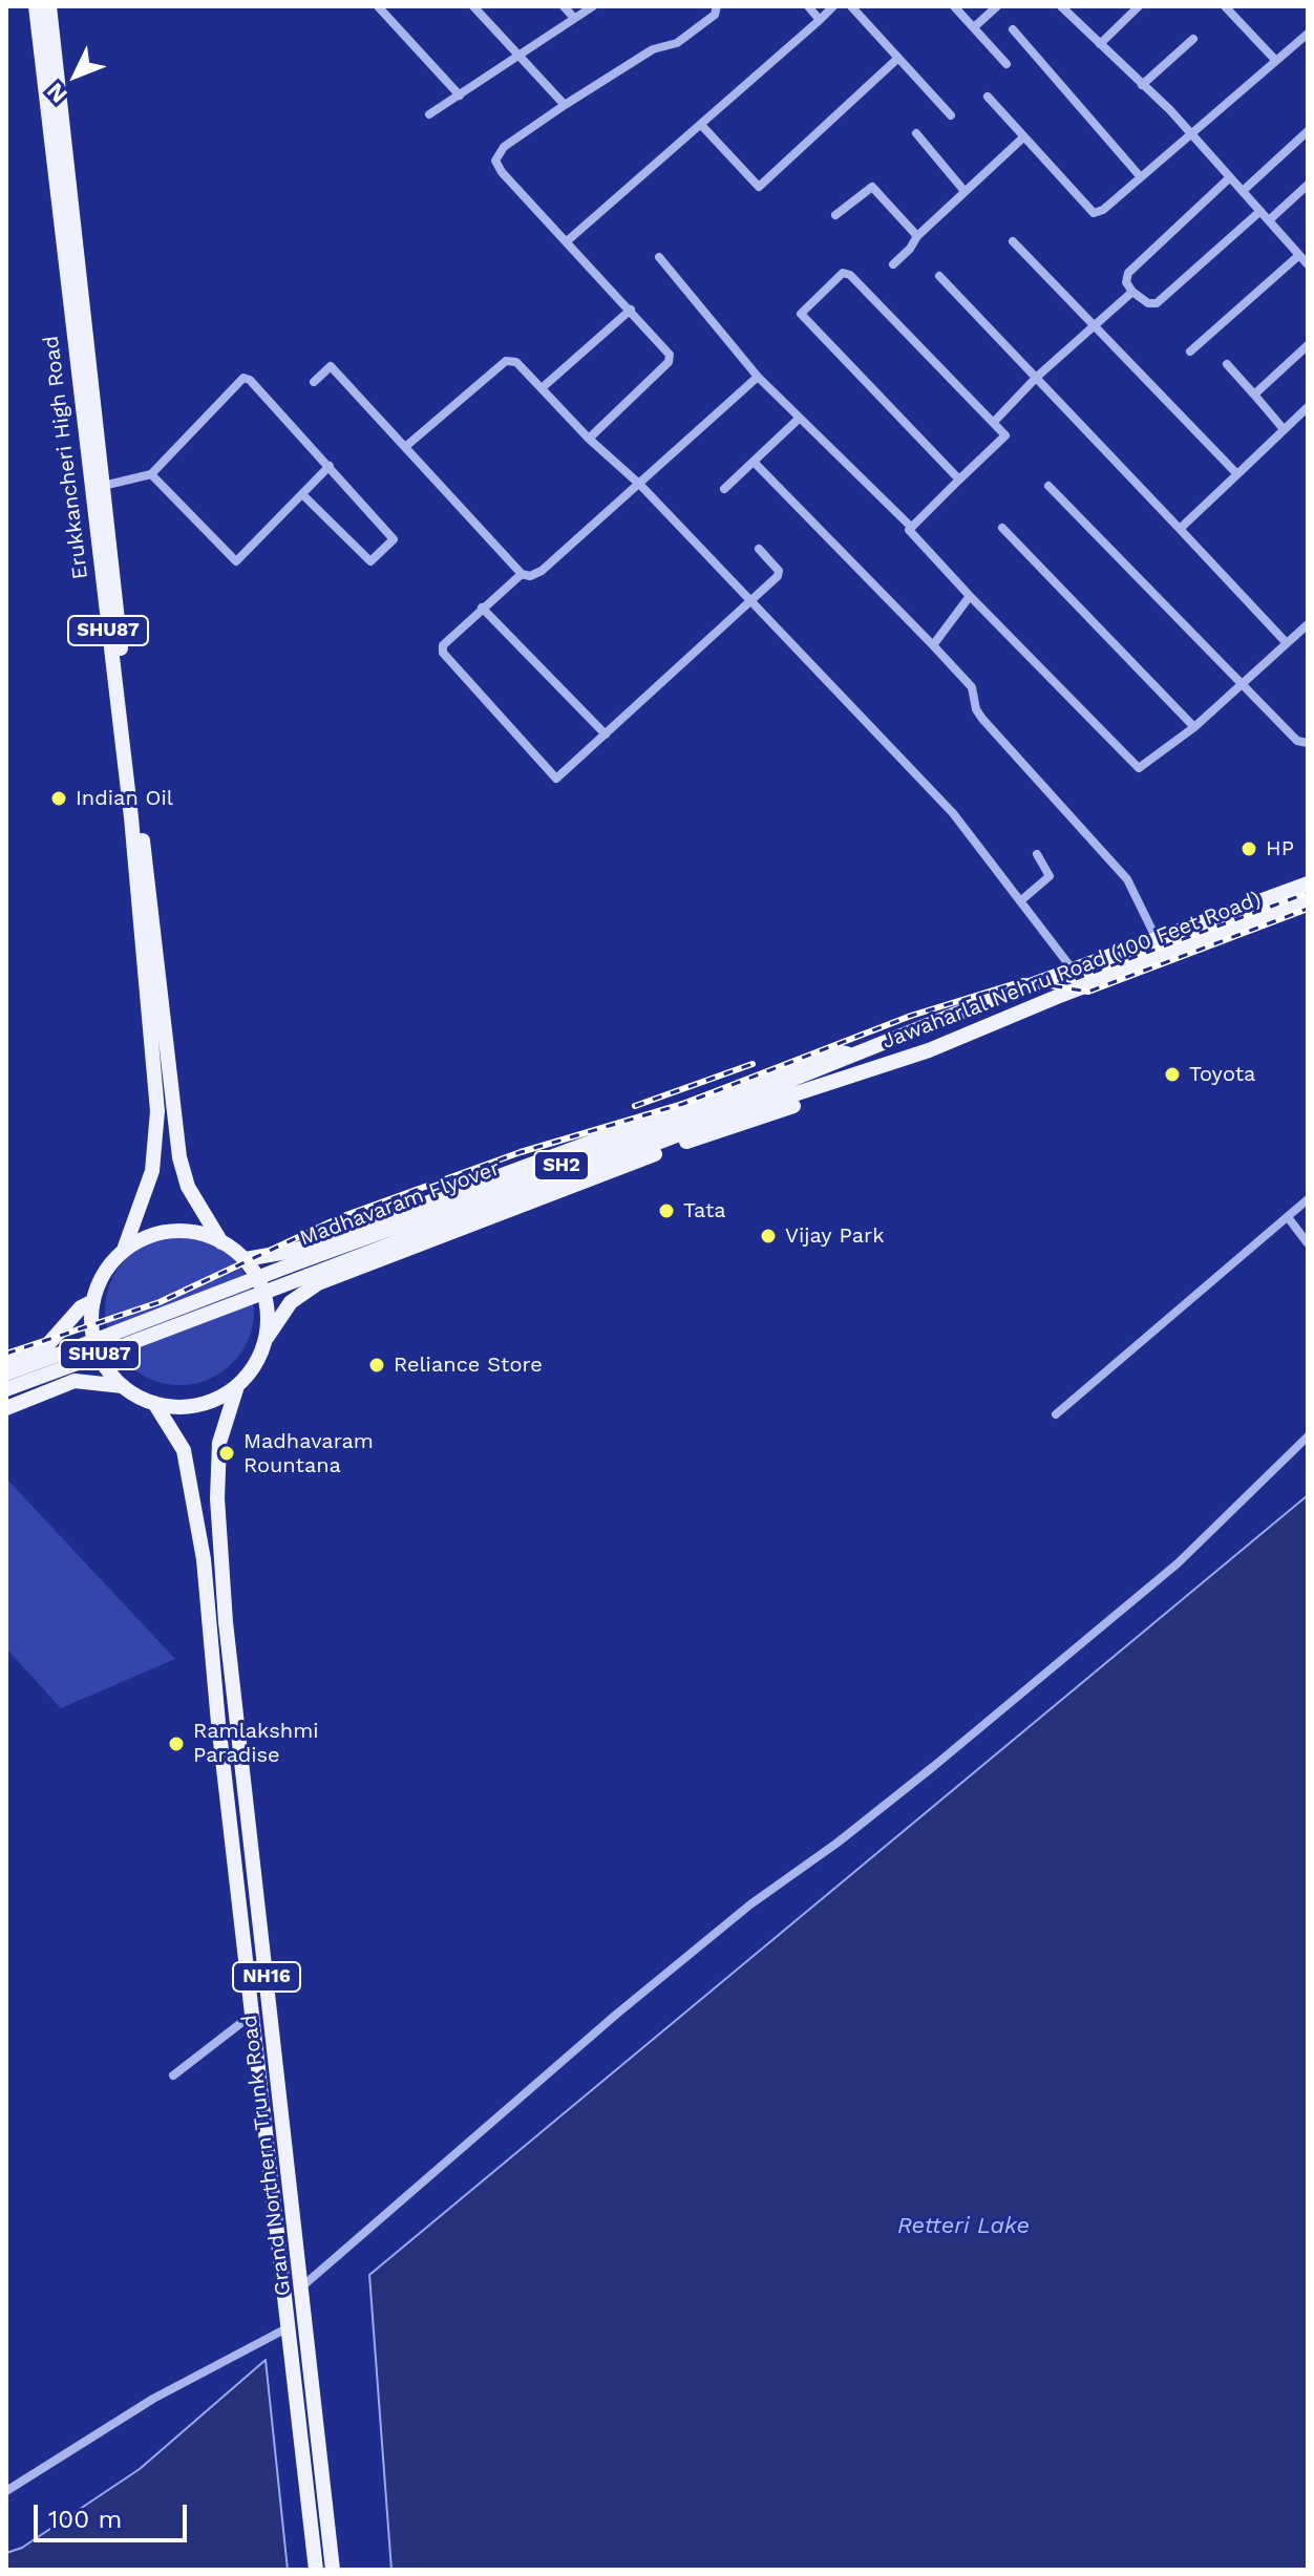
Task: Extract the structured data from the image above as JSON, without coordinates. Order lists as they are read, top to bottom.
{
  "streets": {
    "main road": [
      "Erukkancheri High Road",
      "SHU87",
      "Jawaharlal Nehru Road (100 Feet Road)",
      "SH2",
      "Madhavaram Flyover",
      "NH16",
      "Grand Northern Trunk Road"
    ]
  },
  "crossings": [
    ["Erukkancheri High Road", "SHU87"],
    ["Erukkancheri High Road", "NH16"],
    ["Erukkancheri High Road", "Grand Northern Trunk Road"],
    ["SHU87", "NH16"],
    ["SHU87", "Grand Northern Trunk Road"],
    ["Jawaharlal Nehru Road (100 Feet Road)", "Madhavaram Flyover"],
    ["NH16", "Grand Northern Trunk Road"]
  ],
  "water": ["Retteri Lake"],
  "places": [
    "Indian Oil",
    "HP",
    "Toyota",
    "Tata",
    "Vijay Park",
    "Reliance Store",
    "Madhavaram Rountana",
    "Ramlakshmi Paradise"
  ],
  "scale_bar": "100 m",
  "north": "bottom left"
}
